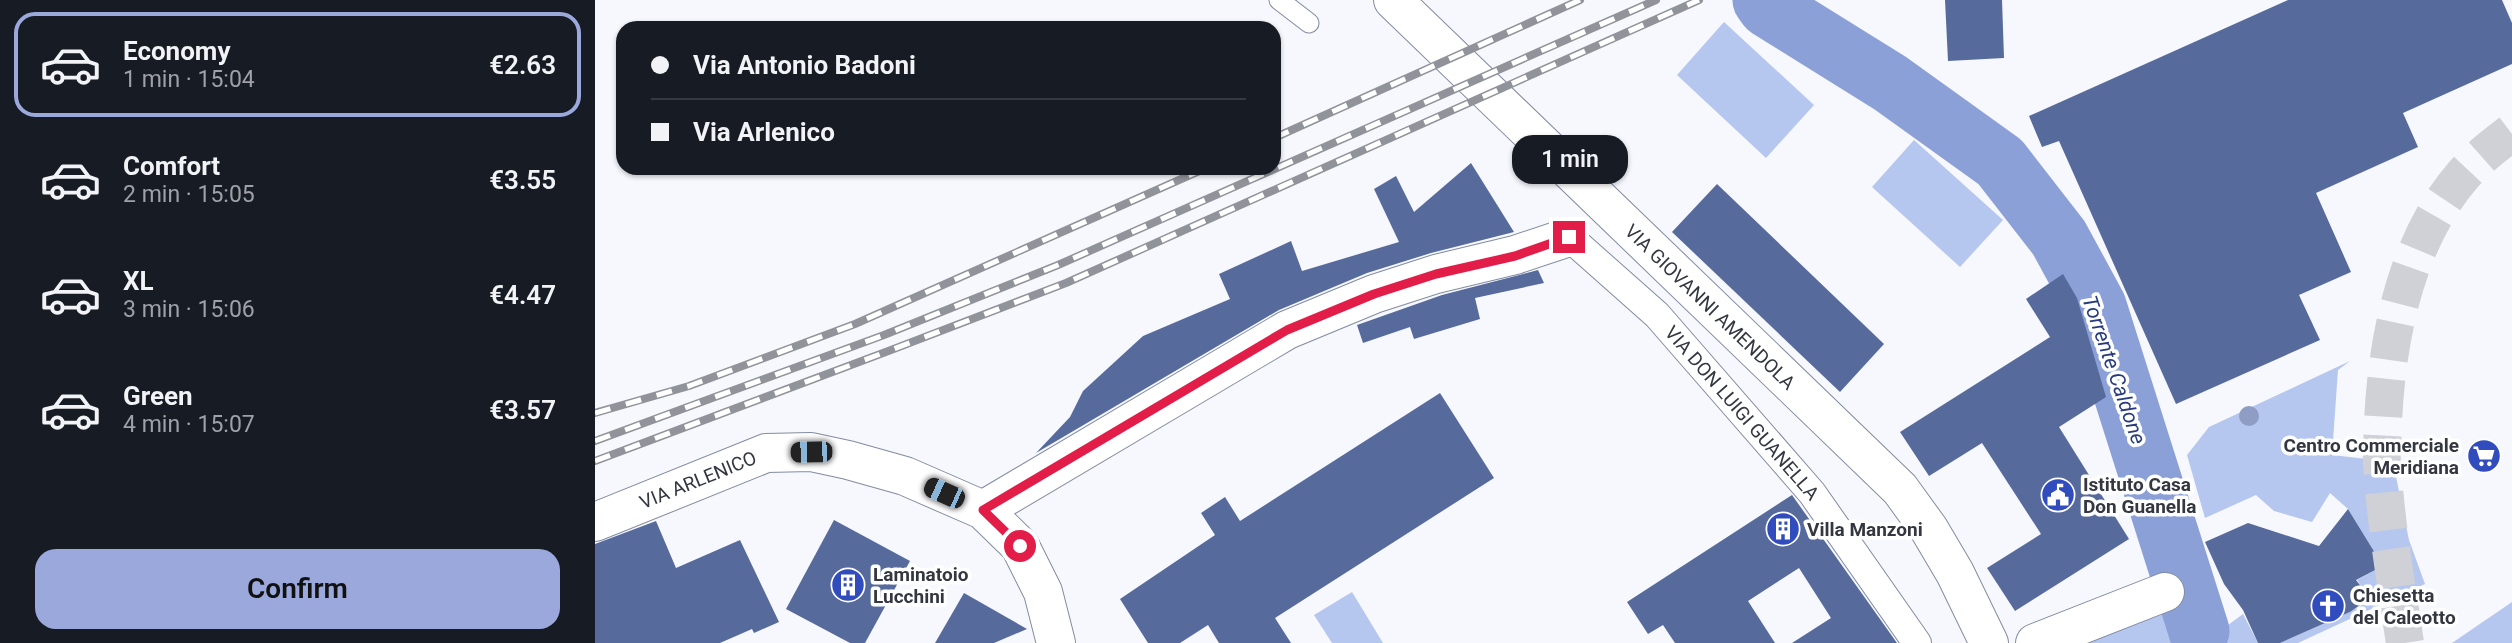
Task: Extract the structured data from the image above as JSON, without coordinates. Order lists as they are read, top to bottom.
{
  "streets": {
    "street": ["VIA GIOVANNI AMENDOLA", "VIA DON LUIGI GUANELLA", "VIA ARLENICO"]
  },
  "water": ["Torrente Caldone"],
  "places": {
    "supermarket": ["Centro Commerciale Meridiana"],
    "public building": ["Istituto Casa Don Guanella"],
    "building": ["Villa Manzoni", "Laminatoio Lucchini"],
    "church": ["Chiesetta del Caleotto"]
  },
  "page": {
    "list": [
      {
        "name": "Economy",
        "note": "1 min · 15:04",
        "value": "€2.63"
      },
      {
        "name": "Comfort",
        "note": "2 min · 15:05",
        "value": "€3.55"
      },
      {
        "name": "XL",
        "note": "3 min · 15:06",
        "value": "€4.47"
      },
      {
        "name": "Green",
        "note": "4 min · 15:07",
        "value": "€3.57"
      }
    ],
    "banner": ["Via Antonio Badoni", "Via Arlenico"],
    "bubble": "1 min",
    "buttons": "Confirm"
  }
}
